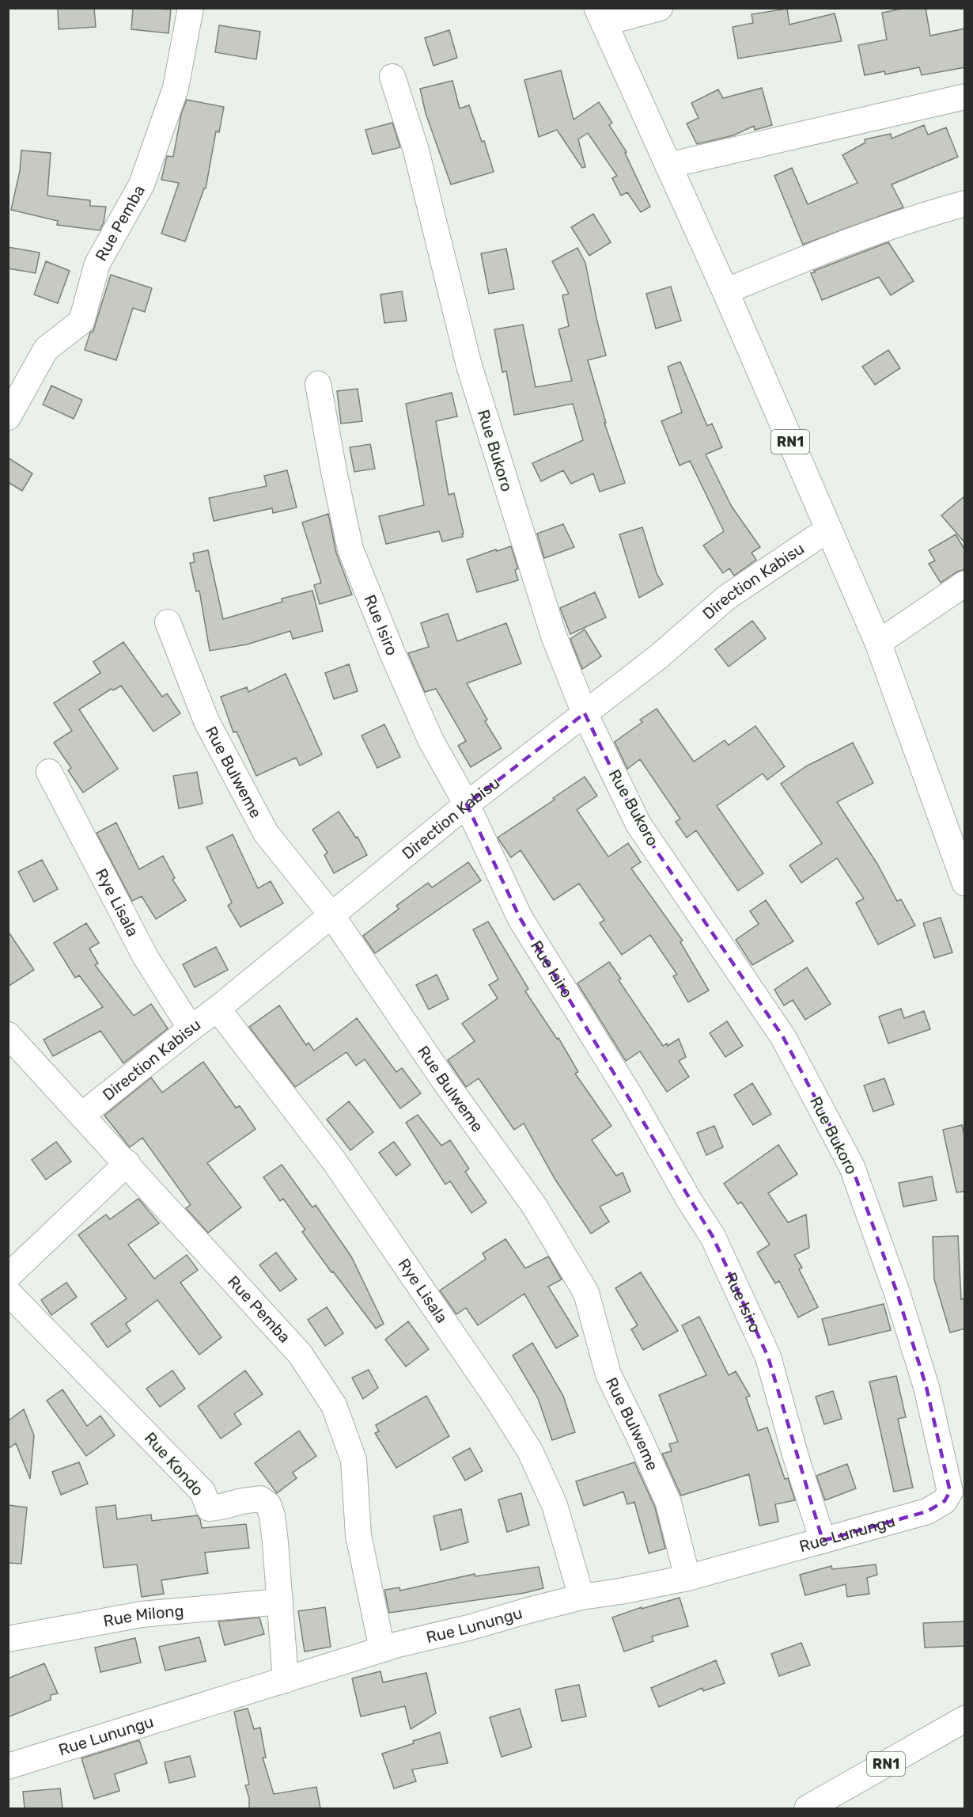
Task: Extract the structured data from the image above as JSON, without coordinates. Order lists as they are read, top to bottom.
{
  "streets": {
    "highway": ["RN1"],
    "street": [
      "Rue Pemba",
      "Rue Bukoro",
      "Direction Kabisu",
      "Rue Isiro",
      "Rue Bulweme",
      "Rye Lisala",
      "Rue Kondo",
      "Rue Lunungu",
      "Rue Milong"
    ]
  },
  "crossings": [
    ["Rue Pemba", "Direction Kabisu"],
    ["Rue Pemba", "Rue Lunungu"],
    ["RN1", "Direction Kabisu"],
    ["Rue Bukoro", "Direction Kabisu"],
    ["Rue Bukoro", "Rue Lunungu"],
    ["Direction Kabisu", "Rue Isiro"],
    ["Direction Kabisu", "Rue Bulweme"],
    ["Direction Kabisu", "Rye Lisala"],
    ["Rue Isiro", "Rue Lunungu"],
    ["Rue Bulweme", "Rue Lunungu"],
    ["Rye Lisala", "Rue Lunungu"],
    ["Rue Kondo", "Rue Lunungu"],
    ["Rue Kondo", "Rue Milong"]
  ]
}
